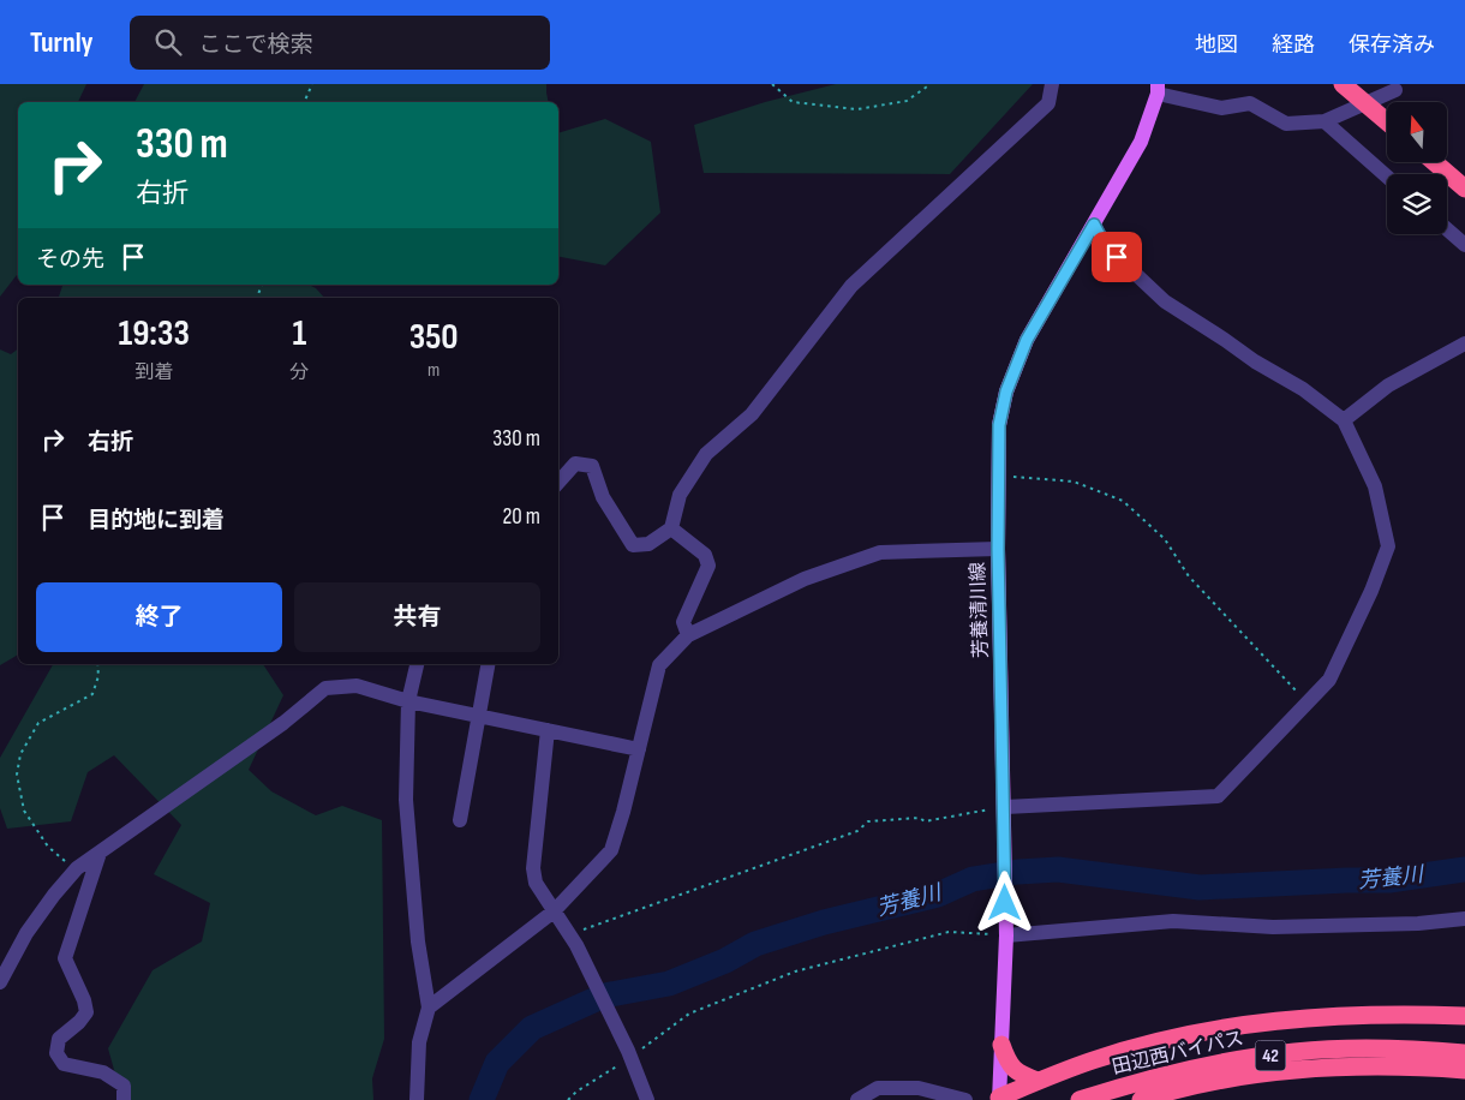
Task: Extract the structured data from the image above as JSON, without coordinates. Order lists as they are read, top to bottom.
{
  "streets": {
    "highway": ["田辺西バイパス", "42"],
    "main road": ["芳養清川線"]
  },
  "water": ["芳養川"],
  "north": "top",
  "page": {
    "header": "Turnly",
    "search": "ここで検索",
    "nav": ["地図", "経路", "保存済み"],
    "turn": ["330 m", "右折"],
    "then": "その先",
    "eta": [
      "19:33",
      "到着",
      "1",
      "分",
      "350",
      "m"
    ],
    "list": [
      {
        "name": "右折",
        "value": "330 m"
      },
      {
        "name": "目的地に到着",
        "value": "20 m"
      }
    ],
    "buttons": ["終了", "共有"]
  }
}
